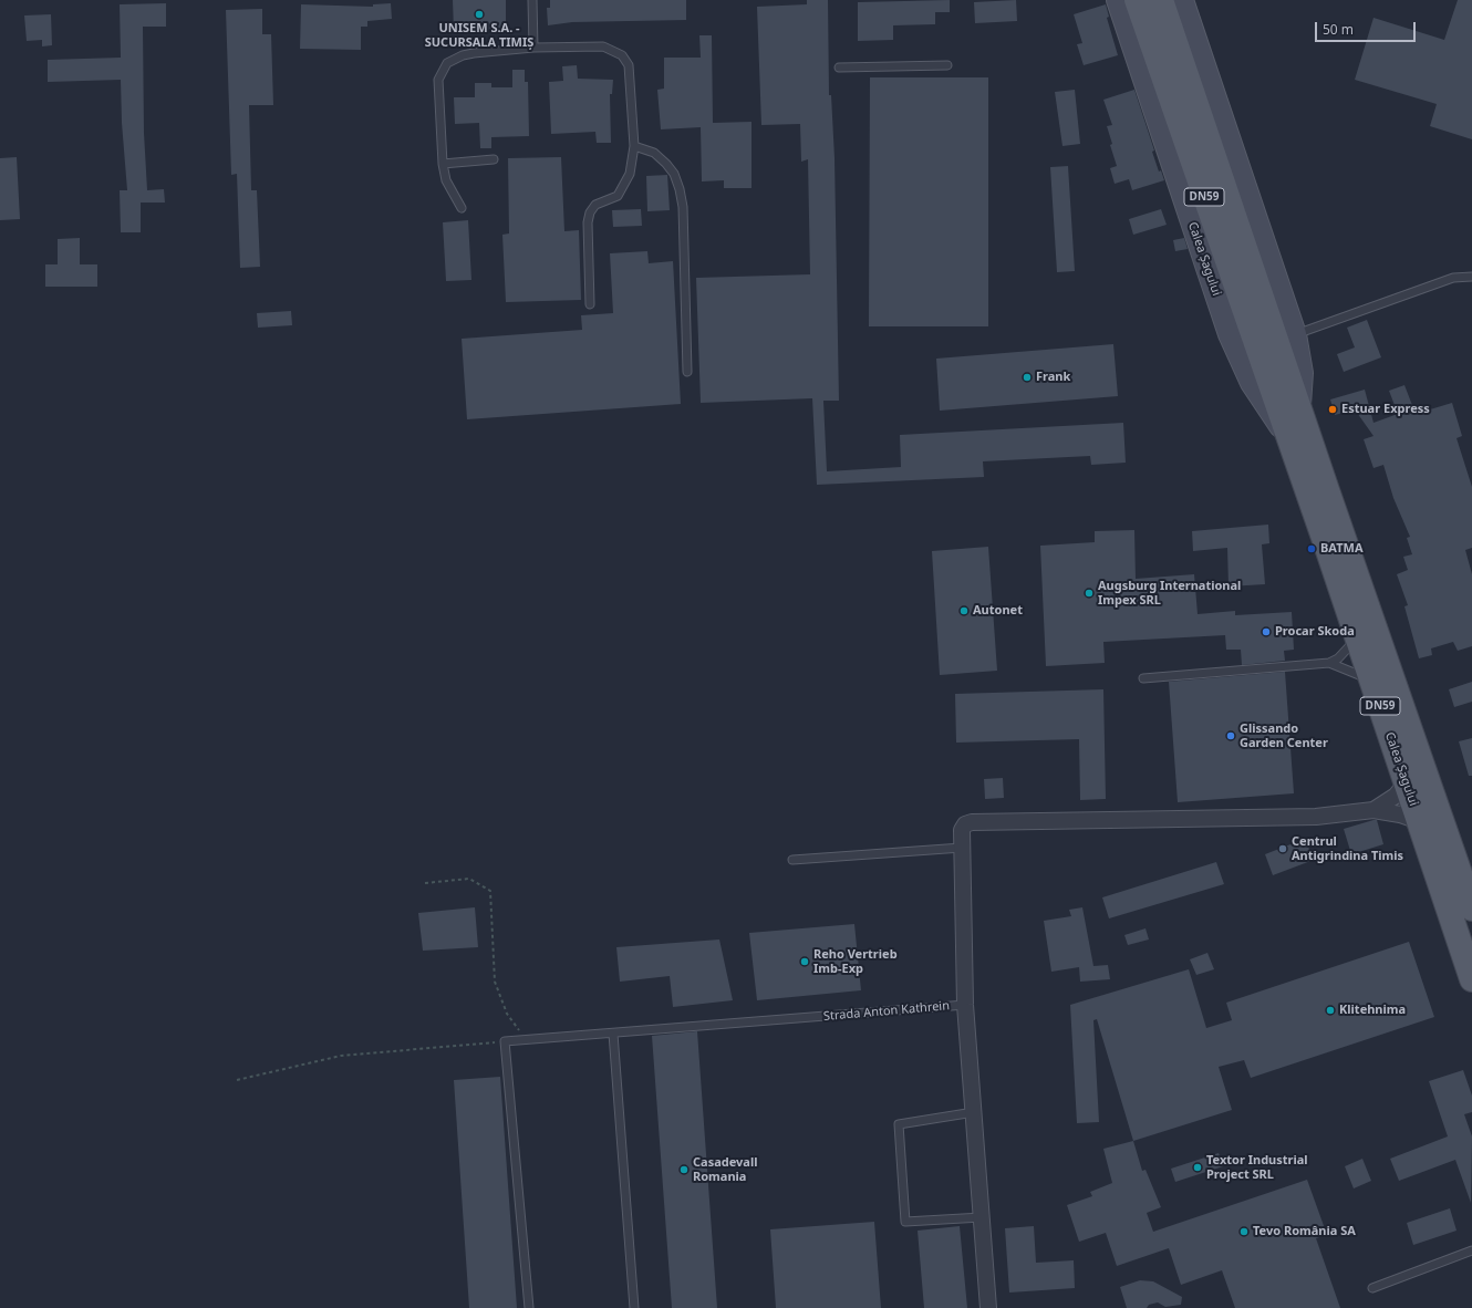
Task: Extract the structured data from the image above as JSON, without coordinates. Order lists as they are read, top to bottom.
{
  "streets": {
    "main road": ["DN59", "Calea Șagului"],
    "street": ["Strada Anton Kathrein"]
  },
  "places": [
    "UNISEM S.A. - SUCURSALA TIMIȘ",
    "Frank",
    "Estuar Express",
    "BATMA",
    "Augsburg International Impex SRL",
    "Autonet",
    "Procar Skoda",
    "Glissando Garden Center",
    "Centrul Antigrindina Timis",
    "Reho Vertrieb Imb-Exp",
    "Klitehnima",
    "Textor Industrial Project SRL",
    "Casadevall Romania",
    "Tevo România SA"
  ],
  "scale_bar": "50 m"
}
